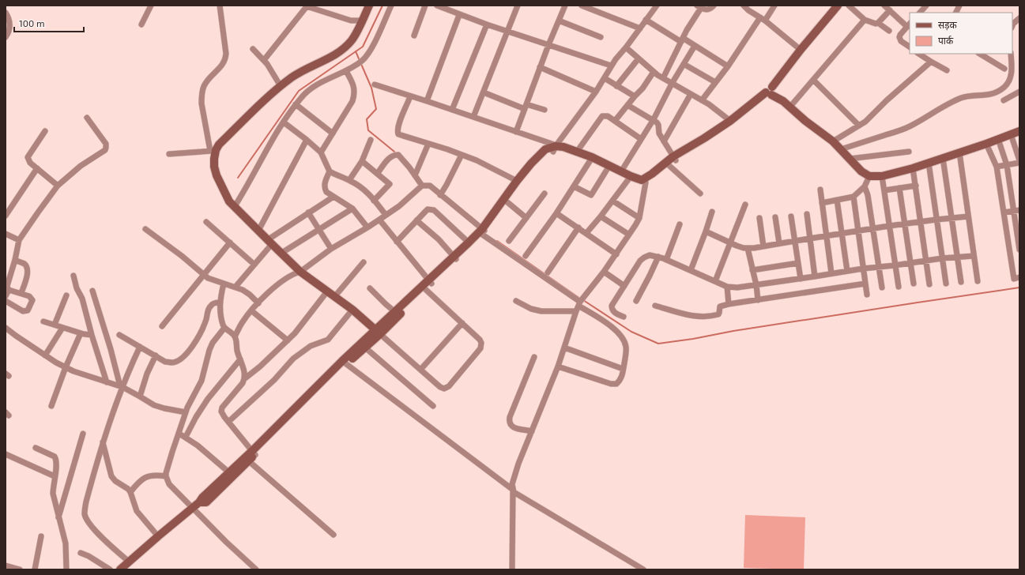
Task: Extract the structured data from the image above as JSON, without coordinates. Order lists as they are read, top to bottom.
{
  "legend": ["सड़क", "पार्क"],
  "scale_bar": "100 m"
}
